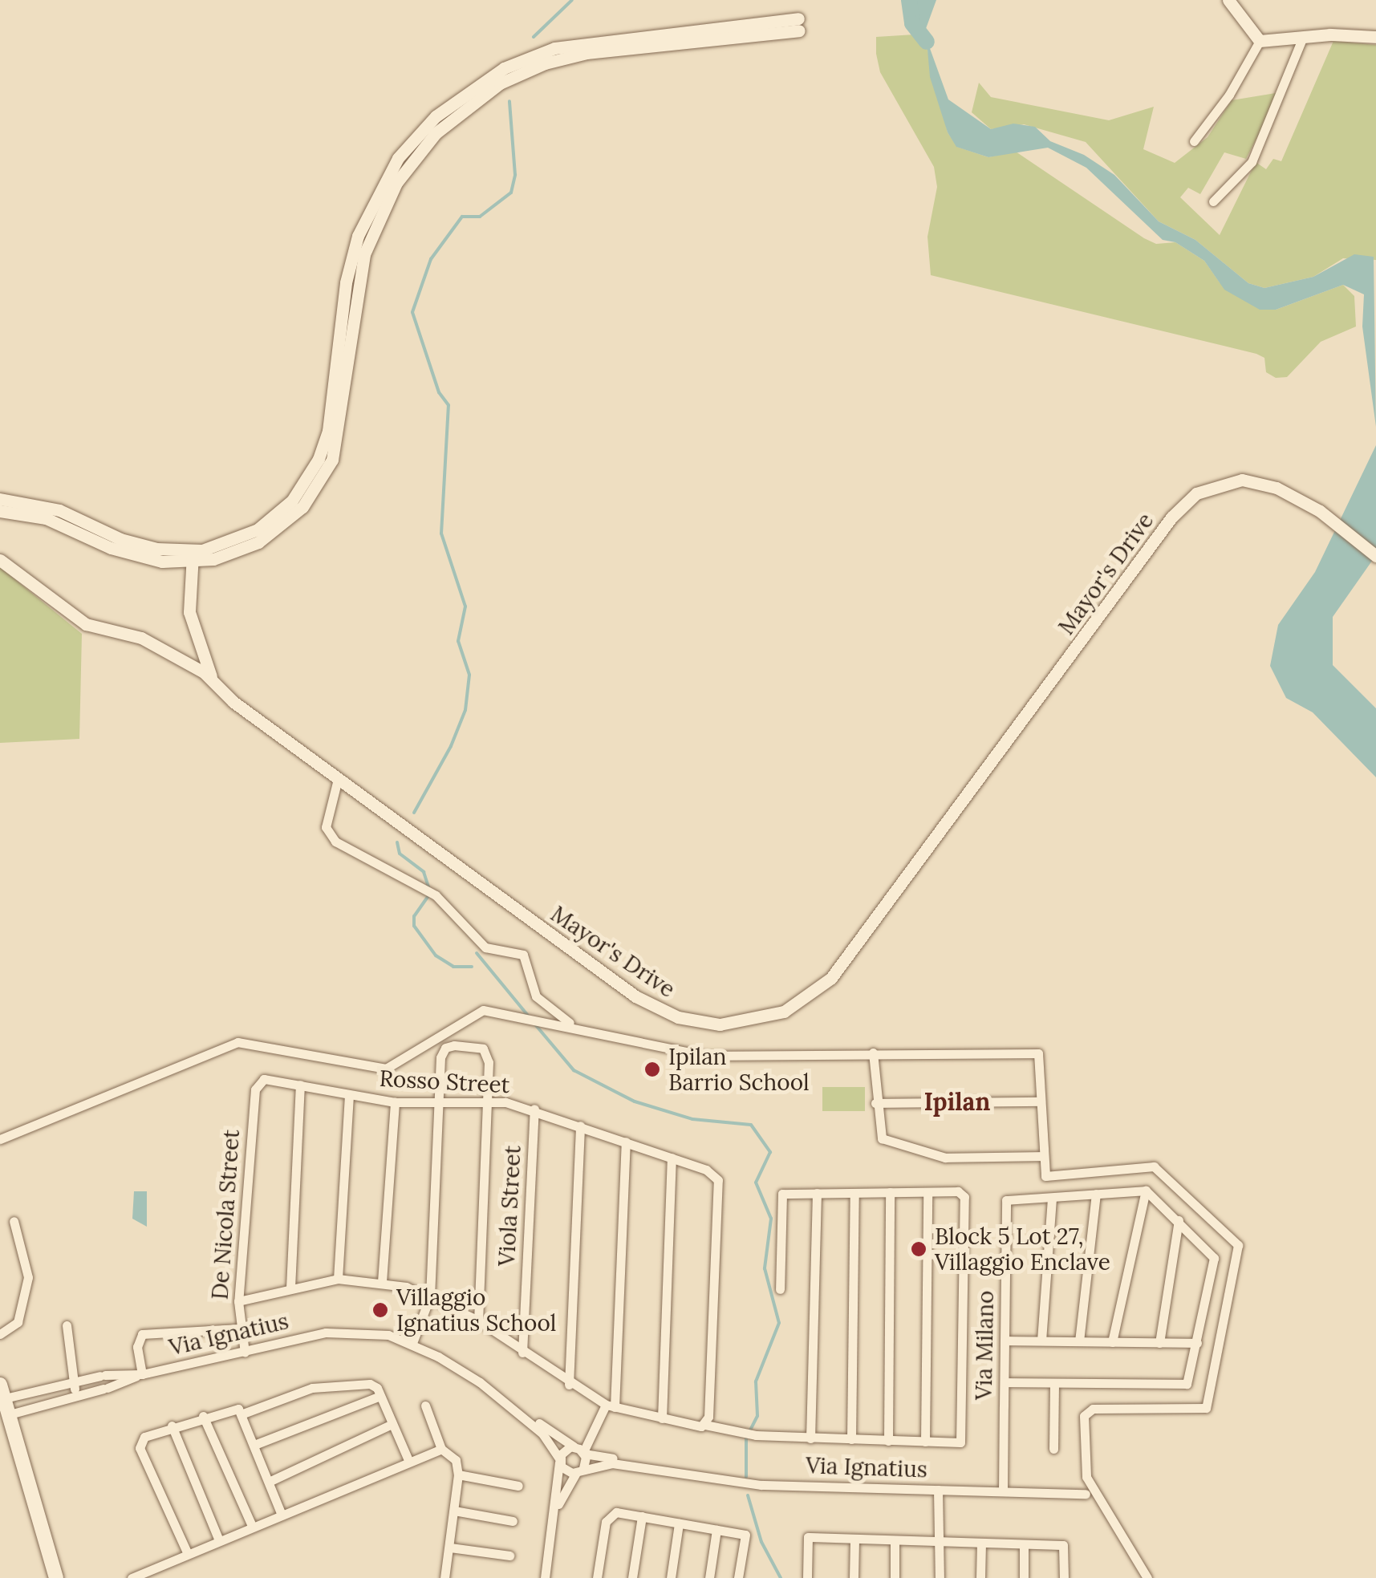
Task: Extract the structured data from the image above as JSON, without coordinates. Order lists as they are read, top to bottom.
{
  "streets": {
    "street": [
      "Mayor's Drive",
      "Rosso Street",
      "Viola Street",
      "De Nicola Street",
      "Via Ignatius",
      "Via Milano"
    ]
  },
  "crossings": [
    ["Rosso Street", "Viola Street"],
    ["Rosso Street", "De Nicola Street"],
    ["De Nicola Street", "Via Ignatius"],
    ["Via Ignatius", "Via Milano"]
  ],
  "districts": ["Ipilan"],
  "places": ["Ipilan Barrio School", "Block 5 Lot 27, Villaggio Enclave", "Villaggio Ignatius School"]
}
